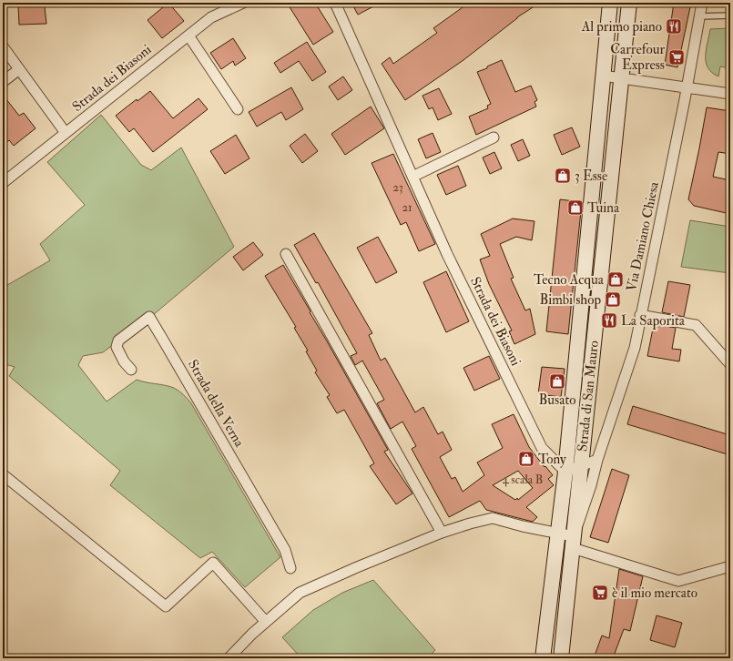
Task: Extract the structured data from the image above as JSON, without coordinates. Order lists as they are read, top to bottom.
{
  "streets": {
    "main road": ["Strada di San Mauro"],
    "street": ["Strada dei Biasoni", "Via Damiano Chiesa", "Strada della Verna"]
  },
  "crossings": [
    ["Strada dei Biasoni", "Strada di San Mauro"],
    ["Via Damiano Chiesa", "Strada di San Mauro"]
  ],
  "places": {
    "restaurant": ["Al primo piano", "La Saporita"],
    "supermarket": ["Carrefour Express", "è il mio mercato"],
    "shop": [
      "3 Esse",
      "Tuina",
      "Tecno Acqua",
      "Bimbi shop",
      "Busato",
      "Tony"
    ]
  },
  "house_numbers": ["23", "21", "4 scala B"]
}
